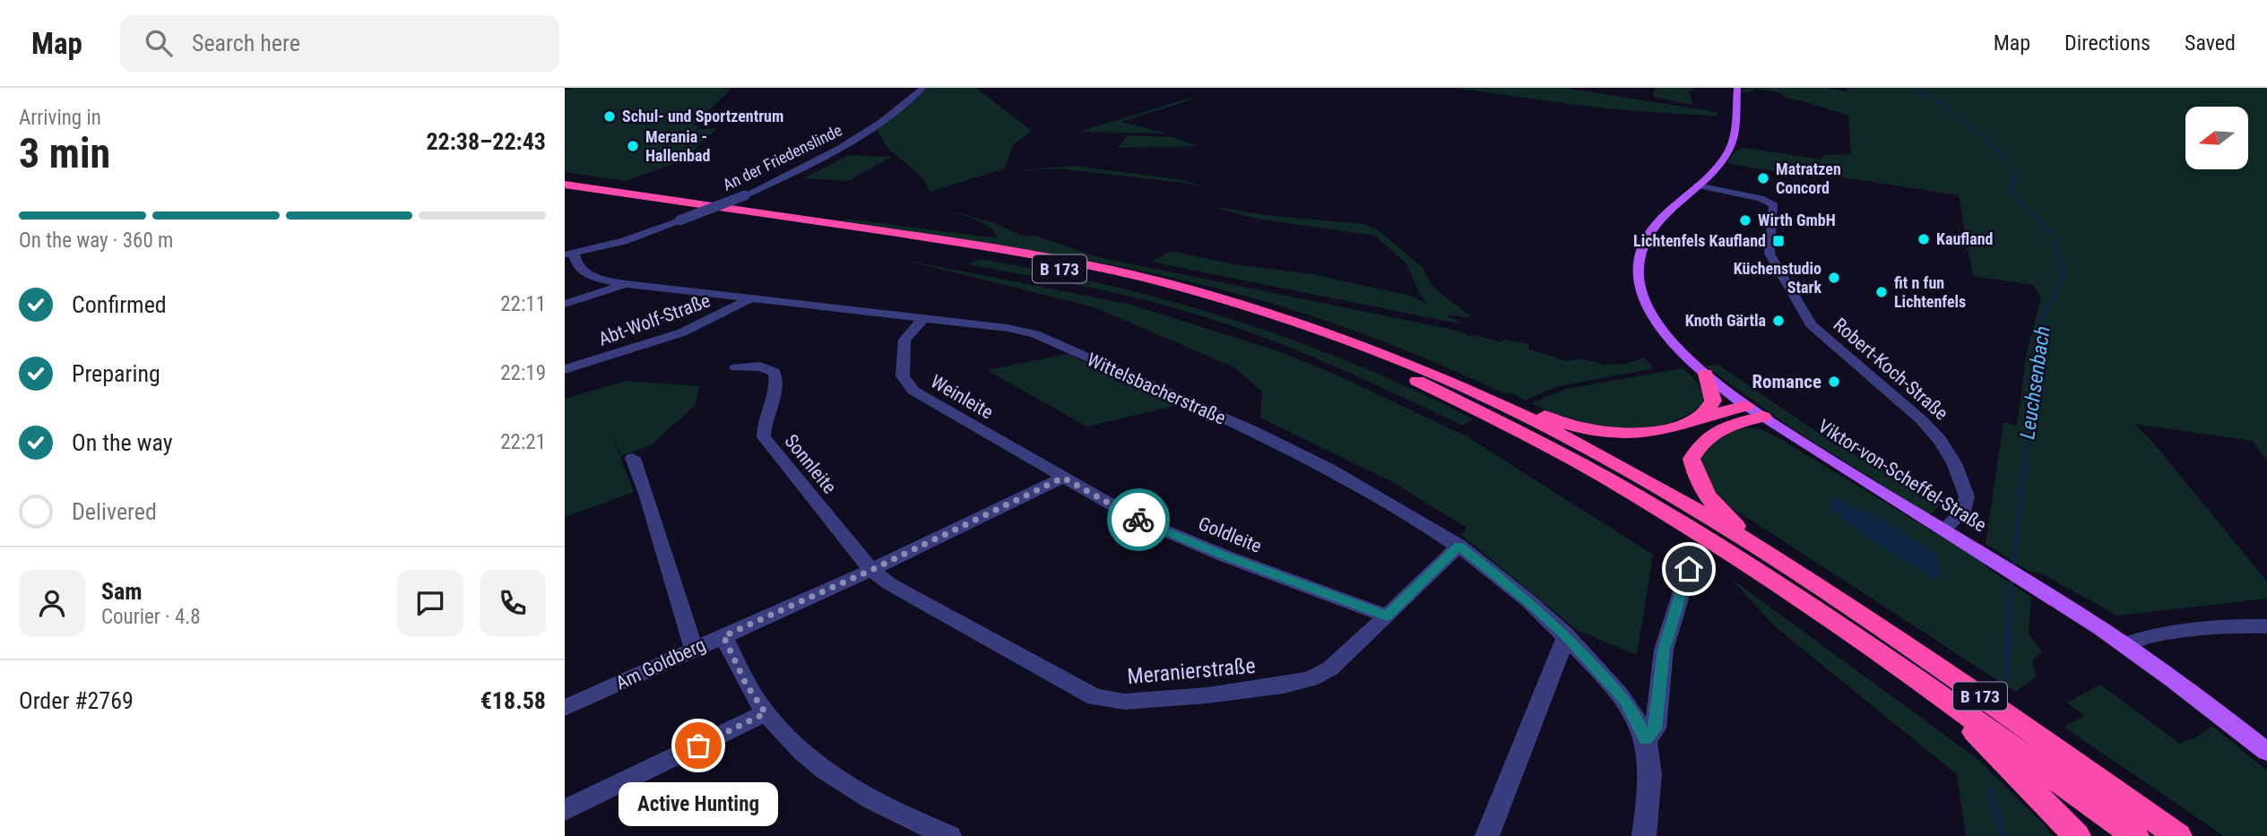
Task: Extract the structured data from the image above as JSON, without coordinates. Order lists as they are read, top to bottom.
{
  "streets": {
    "highway": ["B 173"],
    "main road": ["Viktor-von-Scheffel-Straße"],
    "street": [
      "An der Friedenslinde",
      "Abt-Wolf-Straße",
      "Robert-Koch-Straße",
      "Wittelsbacherstraße",
      "Weinleite",
      "Sonnleite",
      "Goldleite",
      "Am Goldberg",
      "Meranierstraße"
    ]
  },
  "crossings": [
    ["An der Friedenslinde", "Wittelsbacherstraße"],
    ["Abt-Wolf-Straße", "Wittelsbacherstraße"],
    ["Robert-Koch-Straße", "Viktor-von-Scheffel-Straße"],
    ["Wittelsbacherstraße", "Weinleite"],
    ["Wittelsbacherstraße", "Meranierstraße"],
    ["Weinleite", "Goldleite"],
    ["Weinleite", "Am Goldberg"],
    ["Sonnleite", "Am Goldberg"],
    ["Sonnleite", "Meranierstraße"],
    ["Goldleite", "Am Goldberg"],
    ["Goldleite", "Meranierstraße"],
    ["Am Goldberg", "Meranierstraße"]
  ],
  "water": ["Leuchsenbach"],
  "places": {
    "other": [
      "Schul- und Sportzentrum",
      "Merania - Hallenbad",
      "Matratzen Concord",
      "Wirth GmbH",
      "Kaufland",
      "Küchenstudio Stark",
      "fit n fun Lichtenfels",
      "Knoth Gärtla",
      "Romance",
      "Active Hunting"
    ],
    "transit": ["Lichtenfels Kaufland"]
  },
  "north": "left",
  "page": {
    "header": "Map",
    "search": "Search here",
    "nav": ["Map", "Directions", "Saved"],
    "heading": ["3 min", "Arriving in", "22:38–22:43"],
    "panel": [
      "Sam",
      "Courier · 4.8",
      "Order #2769",
      "€18.58"
    ],
    "bar": "On the way · 360 m",
    "list": [
      ["Confirmed", "22:11"],
      ["Preparing", "22:19"],
      ["On the way", "22:21"],
      "Delivered"
    ],
    "bubble": "Active Hunting"
  }
}
